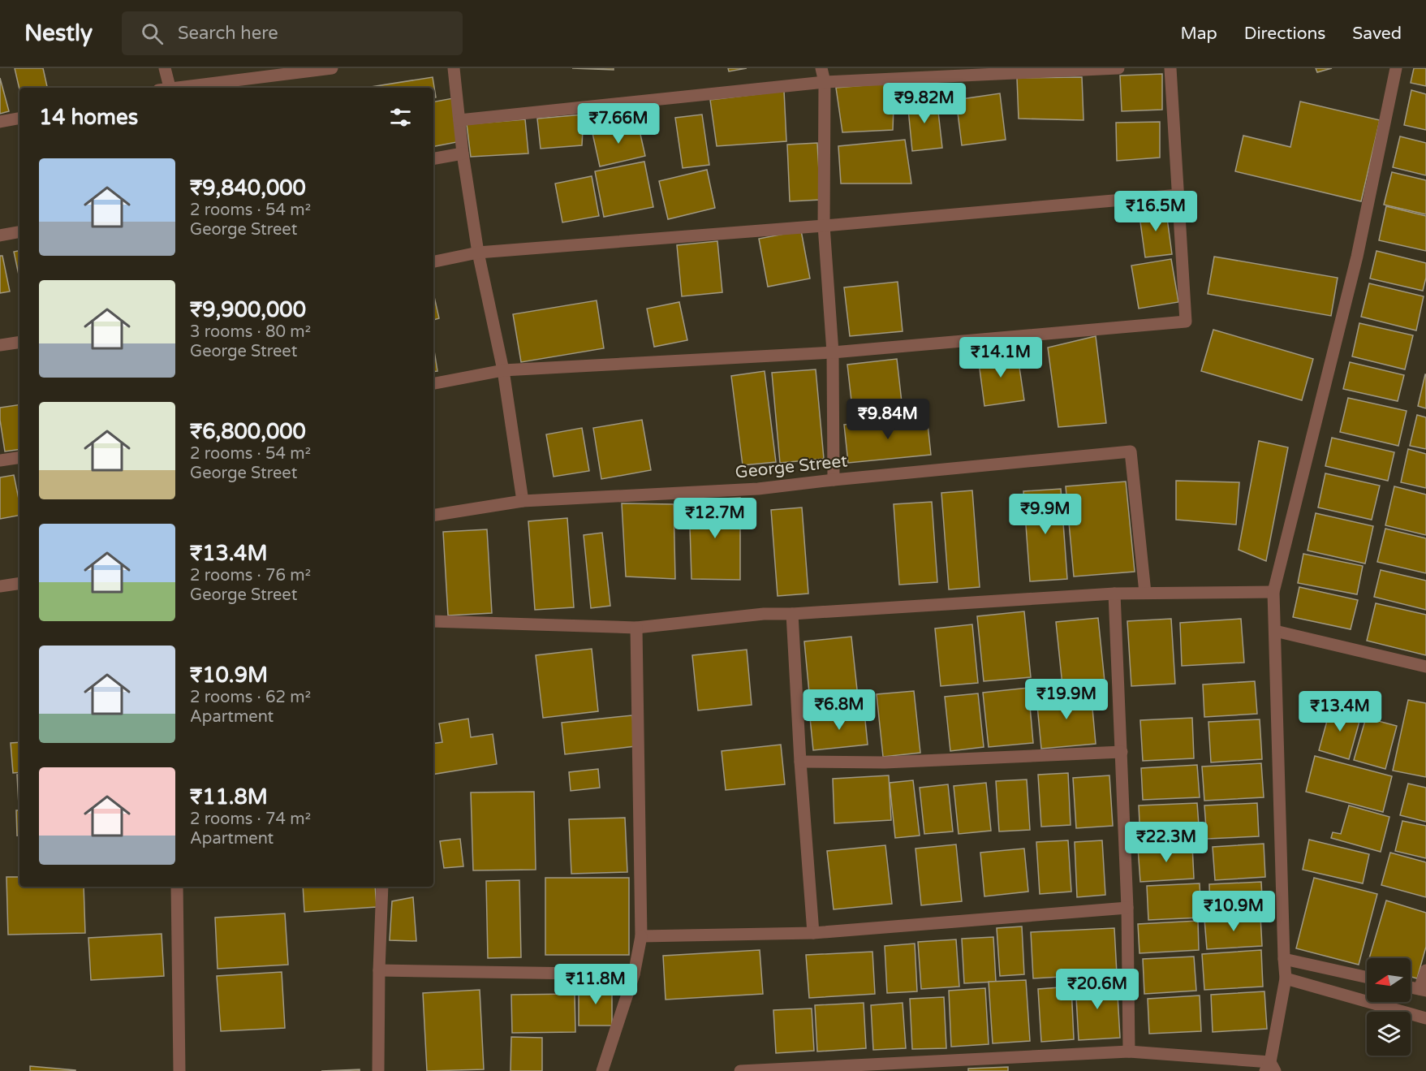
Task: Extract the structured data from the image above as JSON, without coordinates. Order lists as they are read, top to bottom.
{
  "streets": {
    "street": ["George Street"]
  },
  "north": "left",
  "page": {
    "header": "Nestly",
    "search": "Search here",
    "nav": ["Map", "Directions", "Saved"],
    "price": [
      "₹9.82M",
      "₹7.66M",
      "₹16.5M",
      "₹14.1M",
      "₹9.84M",
      "₹9.9M",
      "₹12.7M",
      "₹19.9M",
      "₹6.8M",
      "₹13.4M",
      "₹22.3M",
      "₹10.9M",
      "₹11.8M",
      "₹20.6M"
    ],
    "heading": "14 homes",
    "list": [
      {
        "name": "₹9,840,000",
        "note": "2 rooms · 54 m² · George Street"
      },
      {
        "name": "₹9,900,000",
        "note": "3 rooms · 80 m² · George Street"
      },
      {
        "name": "₹6,800,000",
        "note": "2 rooms · 54 m² · George Street"
      },
      {
        "name": "₹13.4M",
        "note": "2 rooms · 76 m² · George Street"
      },
      {
        "name": "₹10.9M",
        "note": "2 rooms · 62 m² · Apartment"
      },
      {
        "name": "₹11.8M",
        "note": "2 rooms · 74 m² · Apartment"
      }
    ]
  }
}
